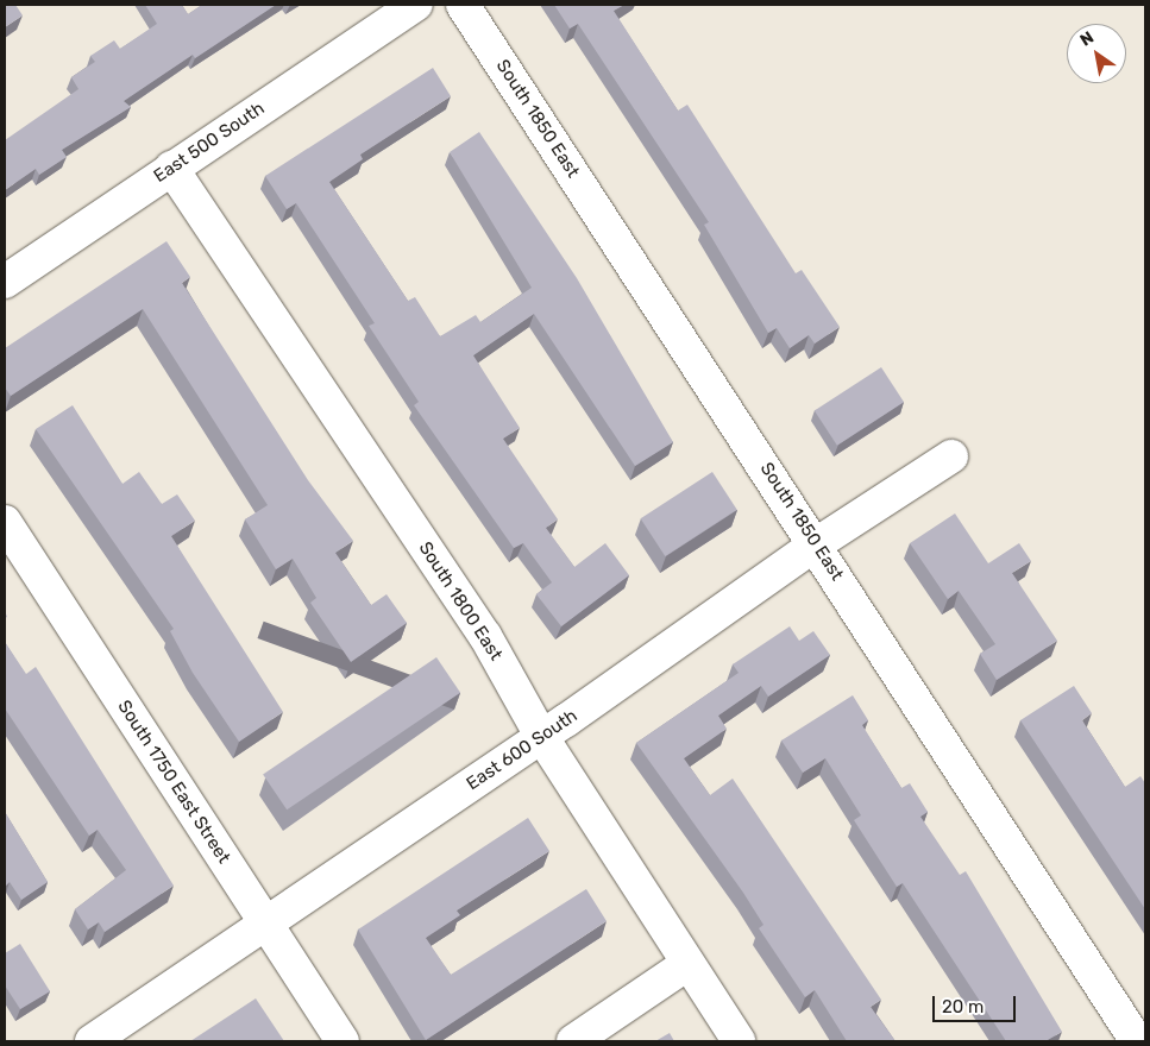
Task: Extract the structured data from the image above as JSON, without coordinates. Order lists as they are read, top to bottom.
{
  "streets": {
    "street": [
      "South 1850 East",
      "East 500 South",
      "South 1800 East",
      "East 600 South",
      "South 1750 East Street"
    ]
  },
  "crossings": [
    ["South 1850 East", "East 600 South"],
    ["East 500 South", "South 1800 East"],
    ["South 1800 East", "East 600 South"],
    ["East 600 South", "South 1750 East Street"]
  ],
  "scale_bar": "20 m",
  "north": "top left"
}
